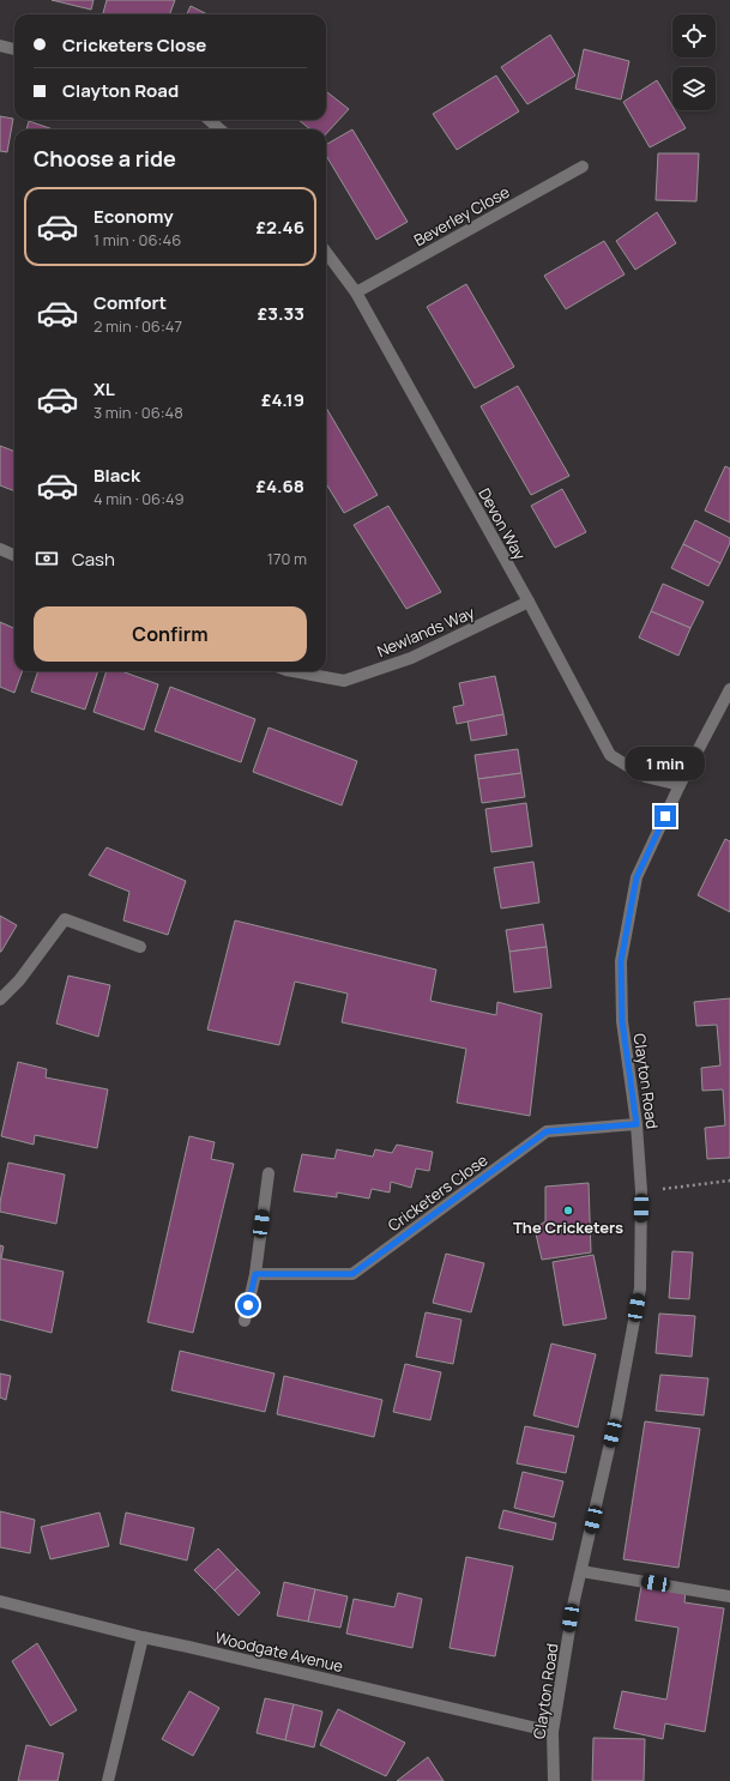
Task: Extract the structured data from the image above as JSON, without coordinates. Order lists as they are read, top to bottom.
{
  "streets": {
    "street": [
      "Beverley Close",
      "Devon Way",
      "Newlands Way",
      "Clayton Road",
      "Cricketers Close",
      "Woodgate Avenue"
    ]
  },
  "crossings": [
    ["Beverley Close", "Devon Way"],
    ["Devon Way", "Newlands Way"],
    ["Devon Way", "Clayton Road"],
    ["Clayton Road", "Cricketers Close"],
    ["Clayton Road", "Woodgate Avenue"]
  ],
  "places": ["The Cricketers"],
  "page": {
    "banner": ["Cricketers Close", "Clayton Road"],
    "heading": "Choose a ride",
    "list": [
      {
        "name": "Economy",
        "note": "1 min · 06:46",
        "value": "£2.46"
      },
      {
        "name": "Comfort",
        "note": "2 min · 06:47",
        "value": "£3.33"
      },
      {
        "name": "XL",
        "note": "3 min · 06:48",
        "value": "£4.19"
      },
      {
        "name": "Black",
        "note": "4 min · 06:49",
        "value": "£4.68"
      }
    ],
    "pay": ["Cash", "170 m"],
    "buttons": "Confirm",
    "bubble": "1 min"
  }
}
